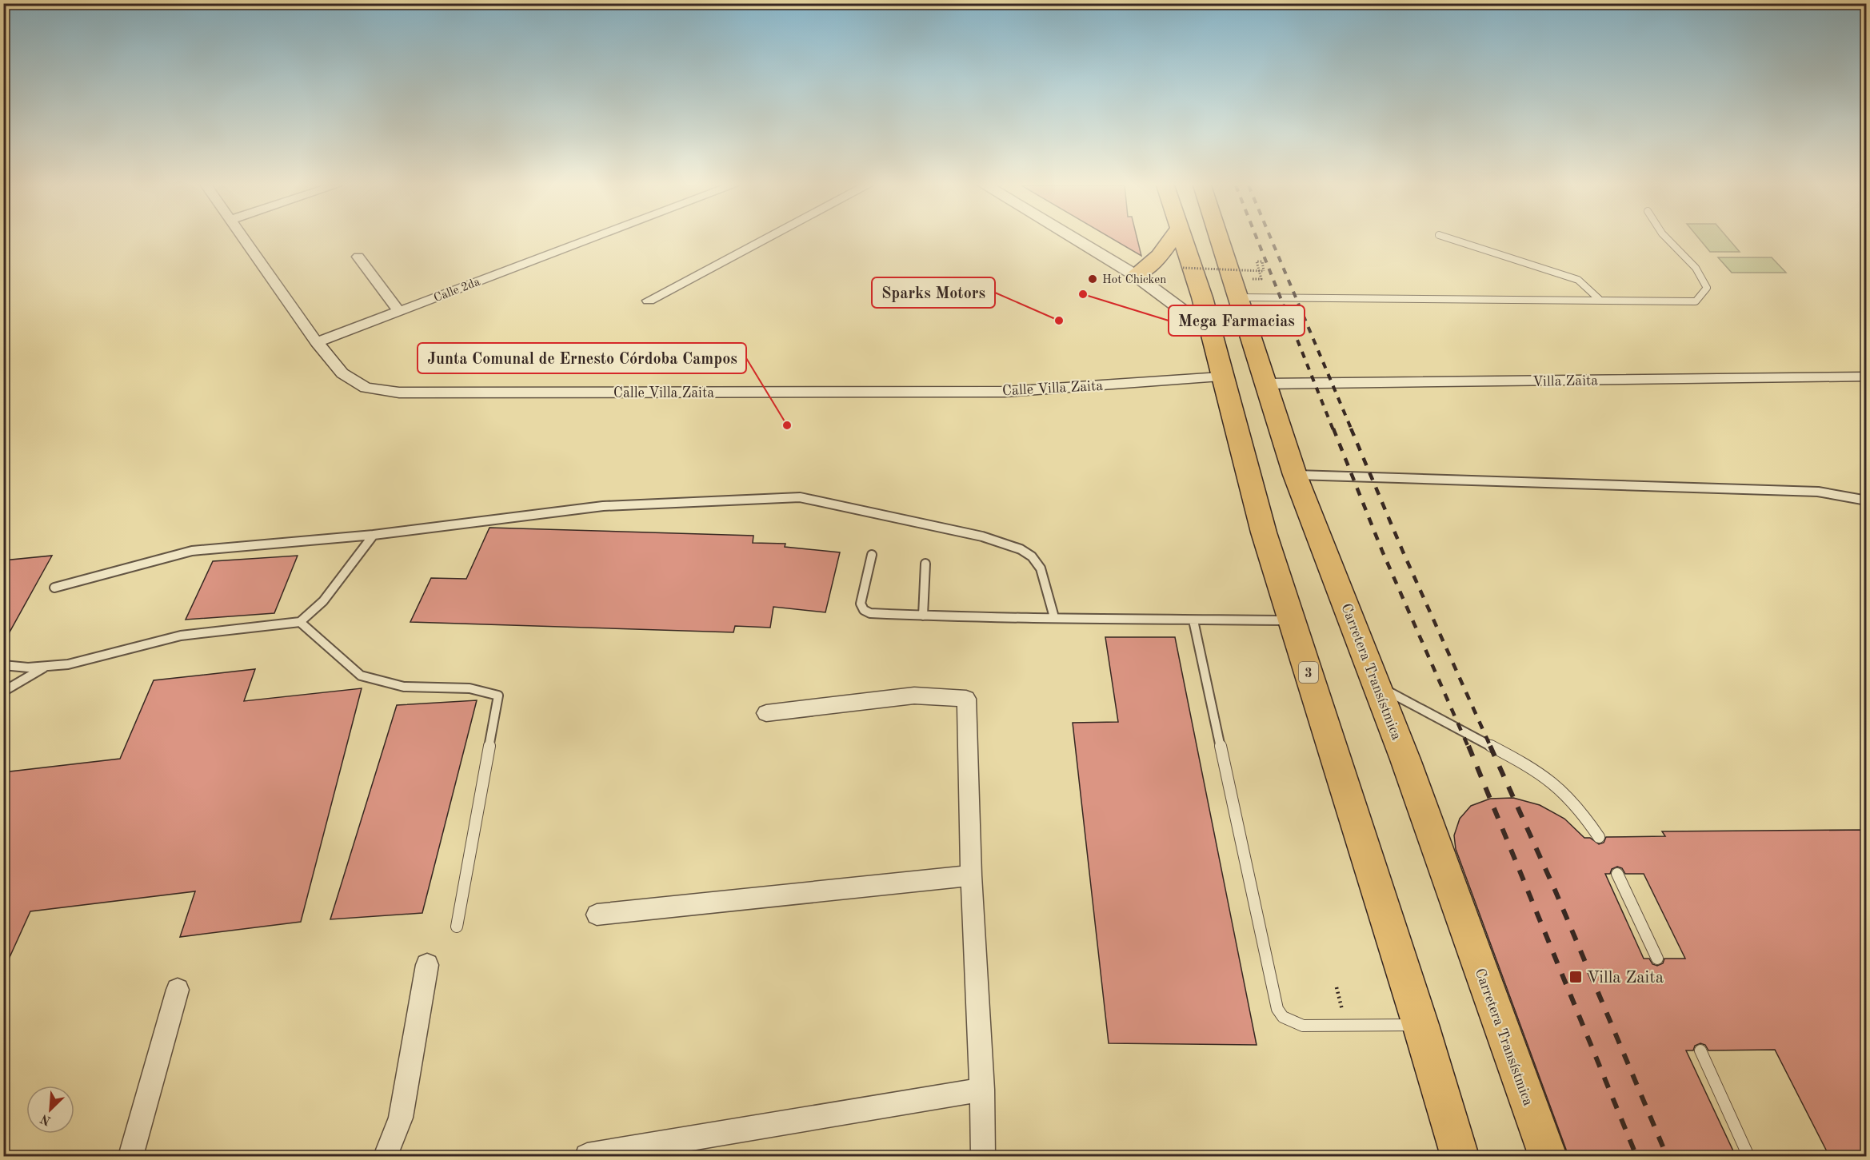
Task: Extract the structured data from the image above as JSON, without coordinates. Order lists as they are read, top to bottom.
{
  "streets": {
    "main road": ["Carretera Transístmica", "3"],
    "street": ["Calle 2da", "Villa Zaita", "Calle Villa Zaita"]
  },
  "crossings": [
    ["Calle 2da", "Calle Villa Zaita"],
    ["Villa Zaita", "Carretera Transístmica"],
    ["Calle Villa Zaita", "3"]
  ],
  "places": {
    "other": [
      "Hot Chicken",
      "Mega Farmacias",
      "Sparks Motors",
      "Junta Comunal de Ernesto Córdoba Campos"
    ],
    "transit": ["Villa Zaita"]
  },
  "north": "bottom left"
}
